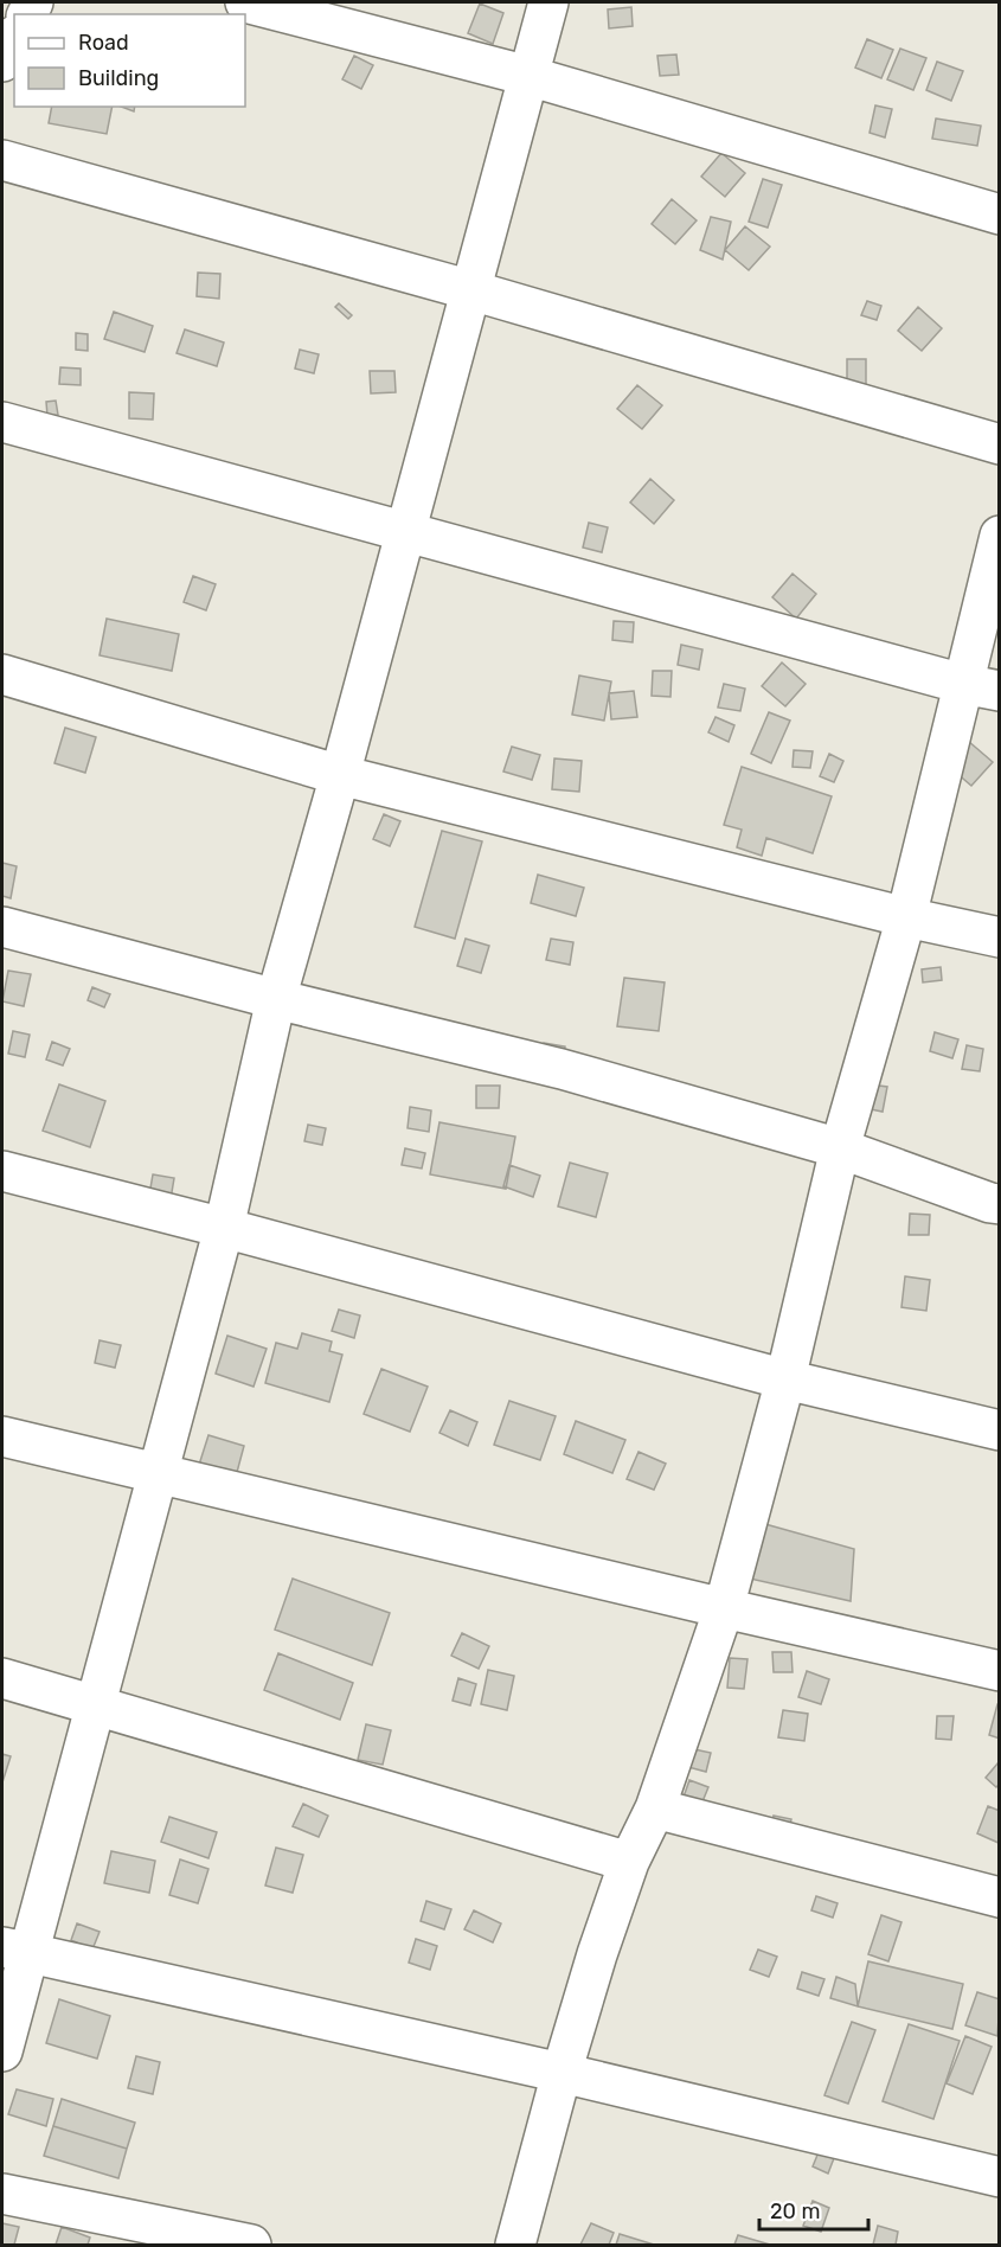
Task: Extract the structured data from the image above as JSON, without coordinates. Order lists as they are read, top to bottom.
{
  "legend": ["Road", "Building"],
  "scale_bar": "20 m"
}
